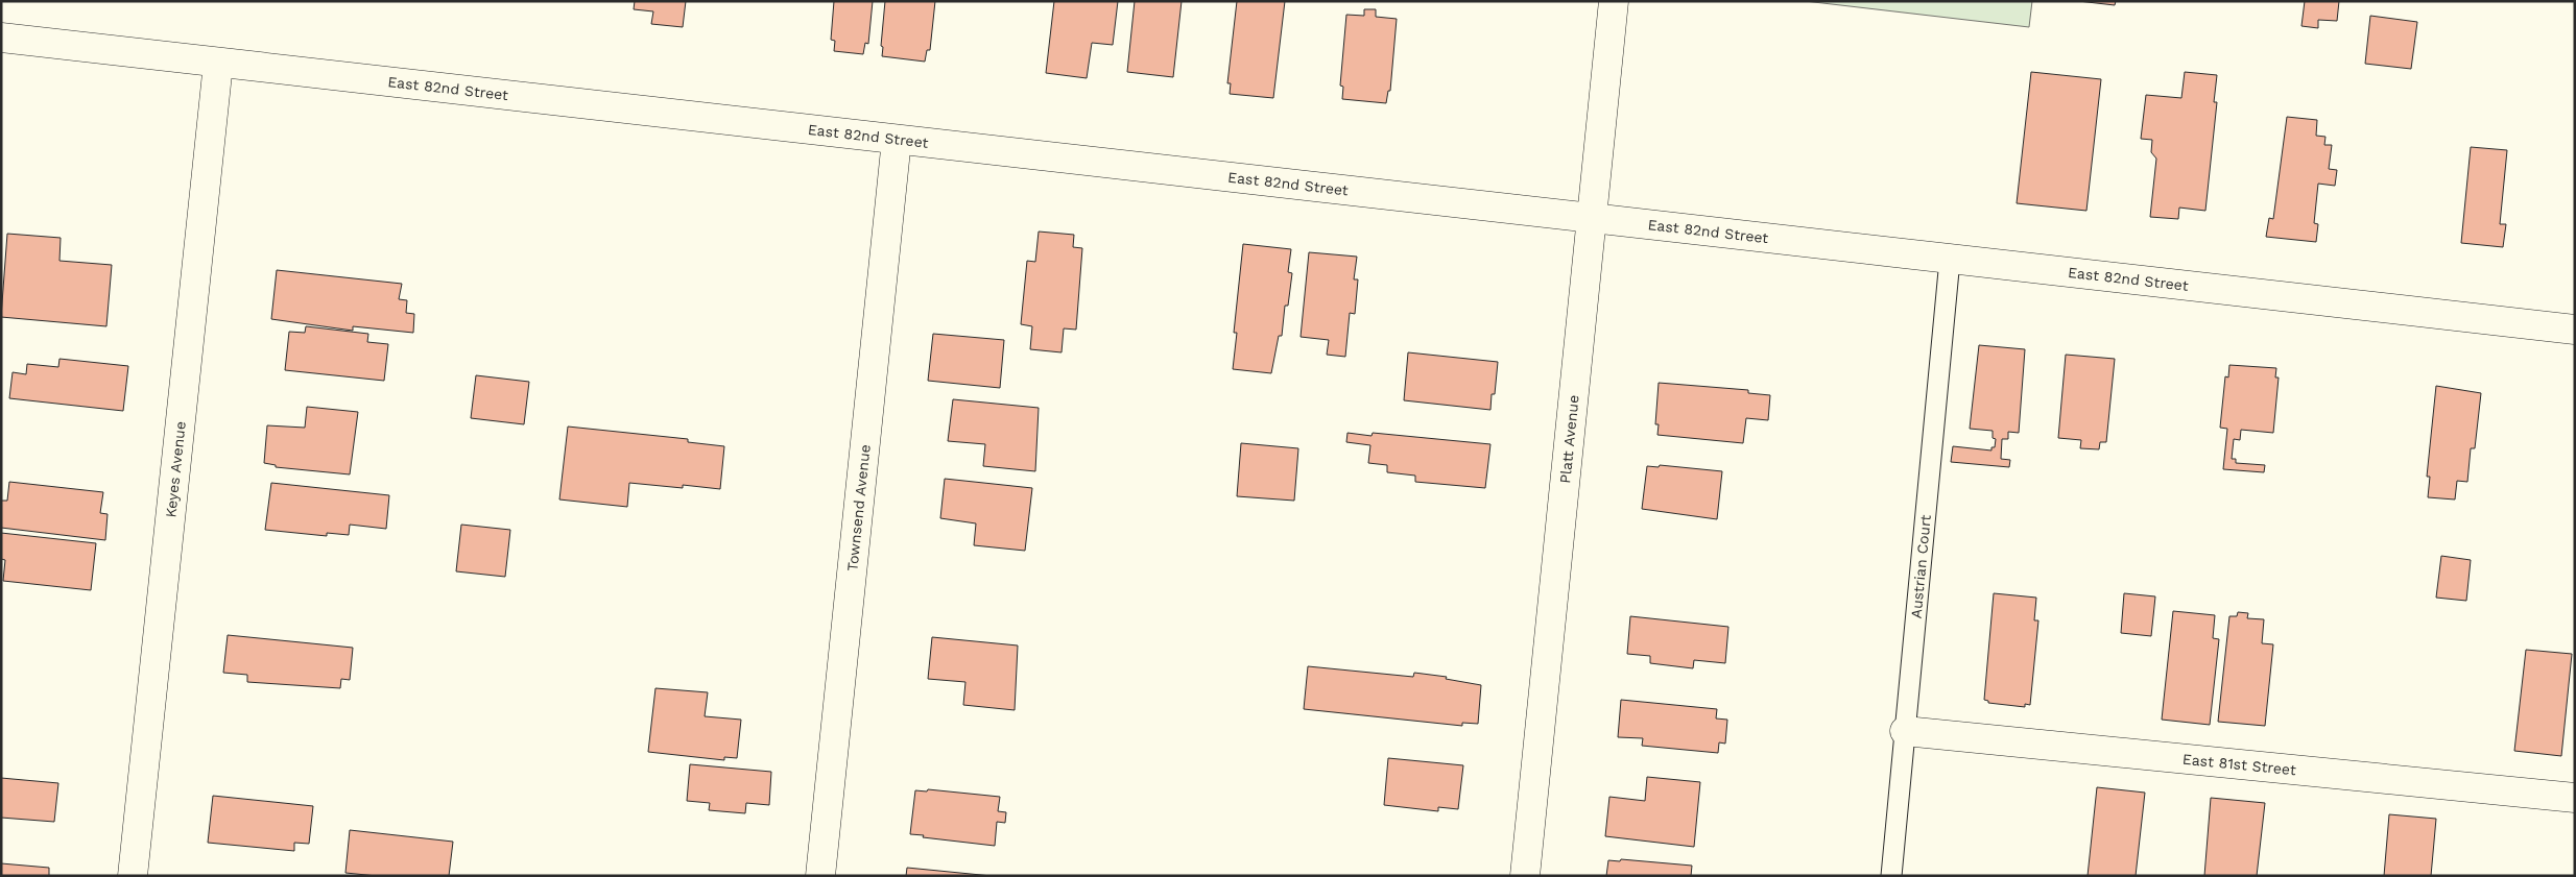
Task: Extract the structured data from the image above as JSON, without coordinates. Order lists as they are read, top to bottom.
{
  "streets": {
    "street": [
      "East 82nd Street",
      "Platt Avenue",
      "Keyes Avenue",
      "Townsend Avenue",
      "East 81st Street"
    ],
    "lane": ["Austrian Court"]
  },
  "crossings": [
    ["East 82nd Street", "Platt Avenue"],
    ["East 82nd Street", "Keyes Avenue"],
    ["East 82nd Street", "Townsend Avenue"],
    ["East 82nd Street", "Austrian Court"],
    ["Austrian Court", "East 81st Street"]
  ]
}
